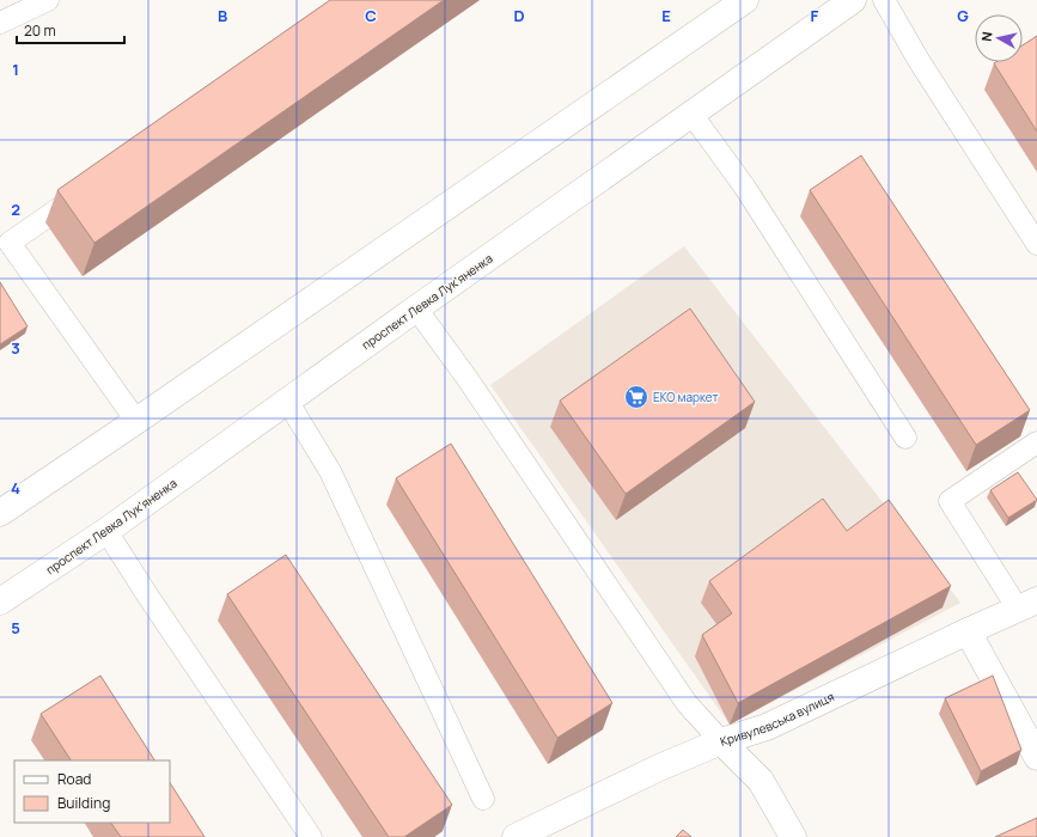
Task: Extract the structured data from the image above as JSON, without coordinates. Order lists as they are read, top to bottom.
{
  "streets": {
    "main road": ["проспект Левка Лукʼяненка", "Кривулевська вулиця"]
  },
  "places": {
    "supermarket": ["ЕКО маркет"]
  },
  "legend": ["Road", "Building"],
  "scale_bar": "20 m",
  "north": "left",
  "grid": {
    "columns": [
      "B",
      "C",
      "D",
      "E",
      "F",
      "G"
    ],
    "rows": [
      "1",
      "2",
      "3",
      "4",
      "5"
    ]
  }
}
